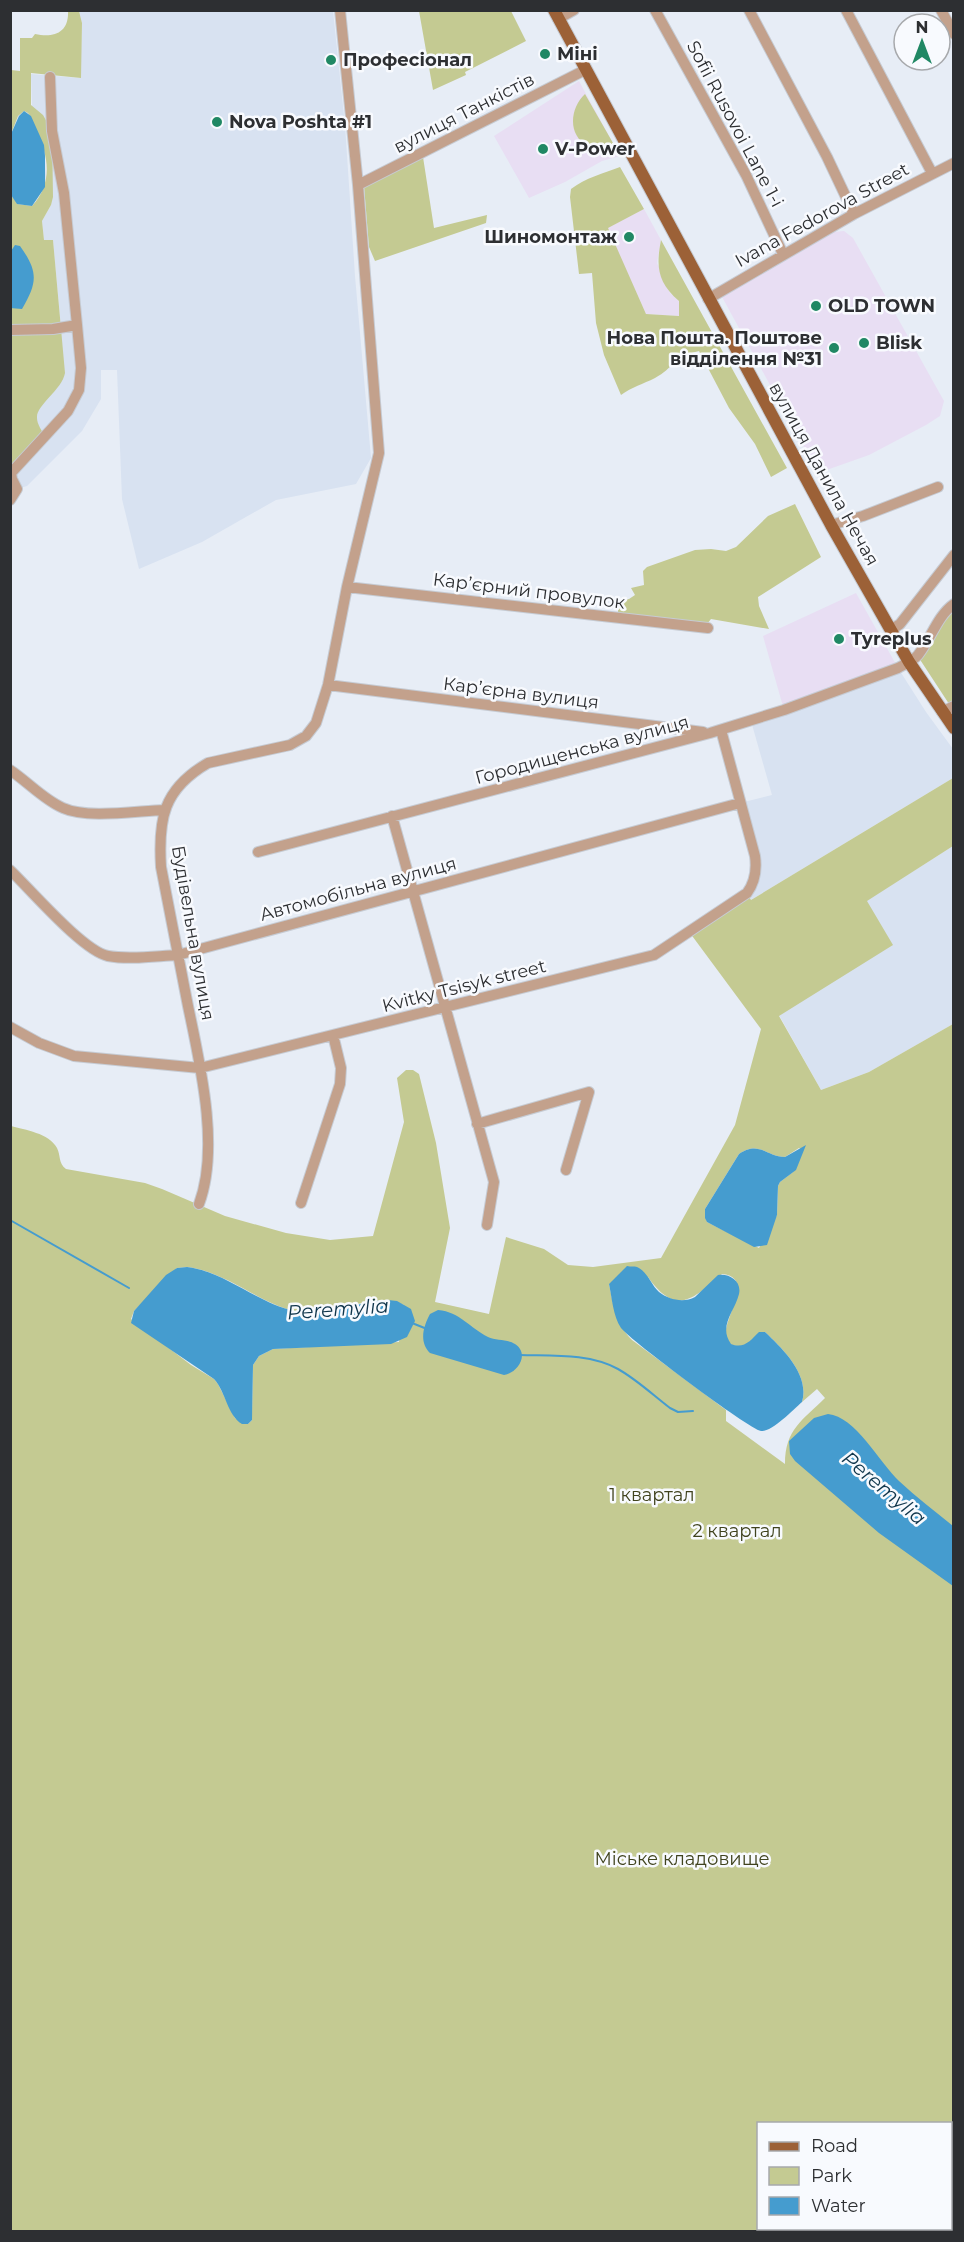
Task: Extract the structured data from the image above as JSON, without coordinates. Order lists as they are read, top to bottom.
{
  "streets": {
    "main road": ["вулиця Данила Нечая"],
    "street": [
      "вулиця Танкістів",
      "Sofii Rusovoi Lane 1-i",
      "Ivana Fedorova Street",
      "Карʼєрний провулок",
      "Карʼєрна вулиця",
      "Городищенська вулиця",
      "Автомобільна вулиця",
      "Будівельна вулиця",
      "Kvitky Tsisyk street"
    ]
  },
  "crossings": [
    ["вулиця Танкістів", "вулиця Данила Нечая"],
    ["вулиця Танкістів", "Будівельна вулиця"],
    ["Sofii Rusovoi Lane 1-i", "Ivana Fedorova Street"],
    ["Ivana Fedorova Street", "вулиця Данила Нечая"],
    ["вулиця Данила Нечая", "Городищенська вулиця"],
    ["Карʼєрний провулок", "Будівельна вулиця"],
    ["Карʼєрна вулиця", "Городищенська вулиця"],
    ["Карʼєрна вулиця", "Будівельна вулиця"],
    ["Карʼєрна вулиця", "Kvitky Tsisyk street"],
    ["Городищенська вулиця", "Kvitky Tsisyk street"],
    ["Автомобільна вулиця", "Будівельна вулиця"],
    ["Автомобільна вулиця", "Kvitky Tsisyk street"],
    ["Будівельна вулиця", "Kvitky Tsisyk street"]
  ],
  "water": ["Peremylia"],
  "parks": ["1 квартал", "2 квартал", "Міське кладовище"],
  "places": [
    "Міні",
    "Професіонал",
    "Nova Poshta #1",
    "V-Power",
    "Шиномонтаж",
    "OLD TOWN",
    "Blisk",
    "Нова Пошта. Поштове відділення №31",
    "Tyreplus"
  ],
  "legend": ["Road", "Park", "Water"],
  "north": "top"
}
